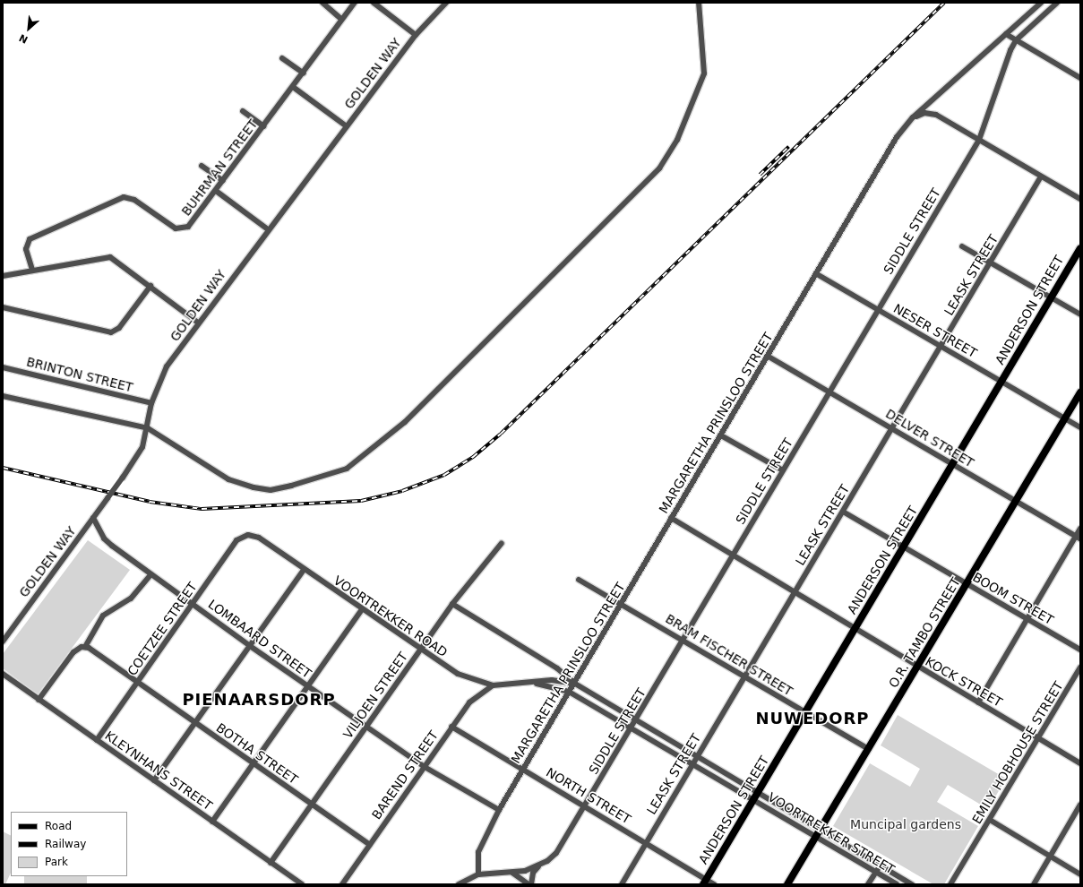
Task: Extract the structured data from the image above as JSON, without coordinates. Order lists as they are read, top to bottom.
{
  "streets": {
    "main road": ["ANDERSON STREET", "O.R. TAMBO STREET"],
    "street": [
      "GOLDEN WAY",
      "BUHRMAN STREET",
      "SIDDLE STREET",
      "LEASK STREET",
      "NESER STREET",
      "BRINTON STREET",
      "MARGARETHA PRINSLOO STREET",
      "DELVER STREET",
      "BOOM STREET",
      "VOORTREKKER ROAD",
      "COETZEE STREET",
      "LOMBAARD STREET",
      "BRAM FISCHER STREET",
      "KOCK STREET",
      "VILJOEN STREET",
      "EMILY HOBHOUSE STREET",
      "BOTHA STREET",
      "KLEYNHANS STREET",
      "BAREND STREET",
      "NORTH STREET",
      "VOORTREKKER STREET"
    ]
  },
  "crossings": [
    ["GOLDEN WAY", "BRINTON STREET"],
    ["GOLDEN WAY", "LOMBAARD STREET"],
    ["SIDDLE STREET", "NESER STREET"],
    ["SIDDLE STREET", "MARGARETHA PRINSLOO STREET"],
    ["SIDDLE STREET", "DELVER STREET"],
    ["SIDDLE STREET", "BRAM FISCHER STREET"],
    ["SIDDLE STREET", "KOCK STREET"],
    ["SIDDLE STREET", "NORTH STREET"],
    ["SIDDLE STREET", "VOORTREKKER STREET"],
    ["LEASK STREET", "NESER STREET"],
    ["LEASK STREET", "DELVER STREET"],
    ["LEASK STREET", "BOOM STREET"],
    ["LEASK STREET", "BRAM FISCHER STREET"],
    ["LEASK STREET", "KOCK STREET"],
    ["LEASK STREET", "NORTH STREET"],
    ["LEASK STREET", "VOORTREKKER STREET"],
    ["ANDERSON STREET", "NESER STREET"],
    ["ANDERSON STREET", "DELVER STREET"],
    ["ANDERSON STREET", "BOOM STREET"],
    ["ANDERSON STREET", "BRAM FISCHER STREET"],
    ["ANDERSON STREET", "KOCK STREET"],
    ["ANDERSON STREET", "NORTH STREET"],
    ["ANDERSON STREET", "VOORTREKKER STREET"],
    ["NESER STREET", "MARGARETHA PRINSLOO STREET"],
    ["NESER STREET", "O.R. TAMBO STREET"],
    ["MARGARETHA PRINSLOO STREET", "DELVER STREET"],
    ["MARGARETHA PRINSLOO STREET", "VOORTREKKER ROAD"],
    ["MARGARETHA PRINSLOO STREET", "LOMBAARD STREET"],
    ["MARGARETHA PRINSLOO STREET", "BRAM FISCHER STREET"],
    ["MARGARETHA PRINSLOO STREET", "KOCK STREET"],
    ["MARGARETHA PRINSLOO STREET", "NORTH STREET"],
    ["MARGARETHA PRINSLOO STREET", "VOORTREKKER STREET"],
    ["DELVER STREET", "O.R. TAMBO STREET"],
    ["BOOM STREET", "O.R. TAMBO STREET"],
    ["VOORTREKKER ROAD", "COETZEE STREET"],
    ["VOORTREKKER ROAD", "VILJOEN STREET"],
    ["VOORTREKKER ROAD", "BAREND STREET"],
    ["VOORTREKKER ROAD", "VOORTREKKER STREET"],
    ["COETZEE STREET", "LOMBAARD STREET"],
    ["COETZEE STREET", "BOTHA STREET"],
    ["COETZEE STREET", "KLEYNHANS STREET"],
    ["O.R. TAMBO STREET", "BRAM FISCHER STREET"],
    ["O.R. TAMBO STREET", "KOCK STREET"],
    ["O.R. TAMBO STREET", "VOORTREKKER STREET"],
    ["LOMBAARD STREET", "VILJOEN STREET"],
    ["LOMBAARD STREET", "BAREND STREET"],
    ["KOCK STREET", "EMILY HOBHOUSE STREET"],
    ["VILJOEN STREET", "BOTHA STREET"],
    ["VILJOEN STREET", "KLEYNHANS STREET"],
    ["BOTHA STREET", "BAREND STREET"],
    ["BAREND STREET", "NORTH STREET"]
  ],
  "districts": ["PIENAARSDORP", "NUWEDORP"],
  "parks": ["Muncipal gardens"],
  "legend": ["Road", "Railway", "Park"],
  "north": "bottom left"
}
